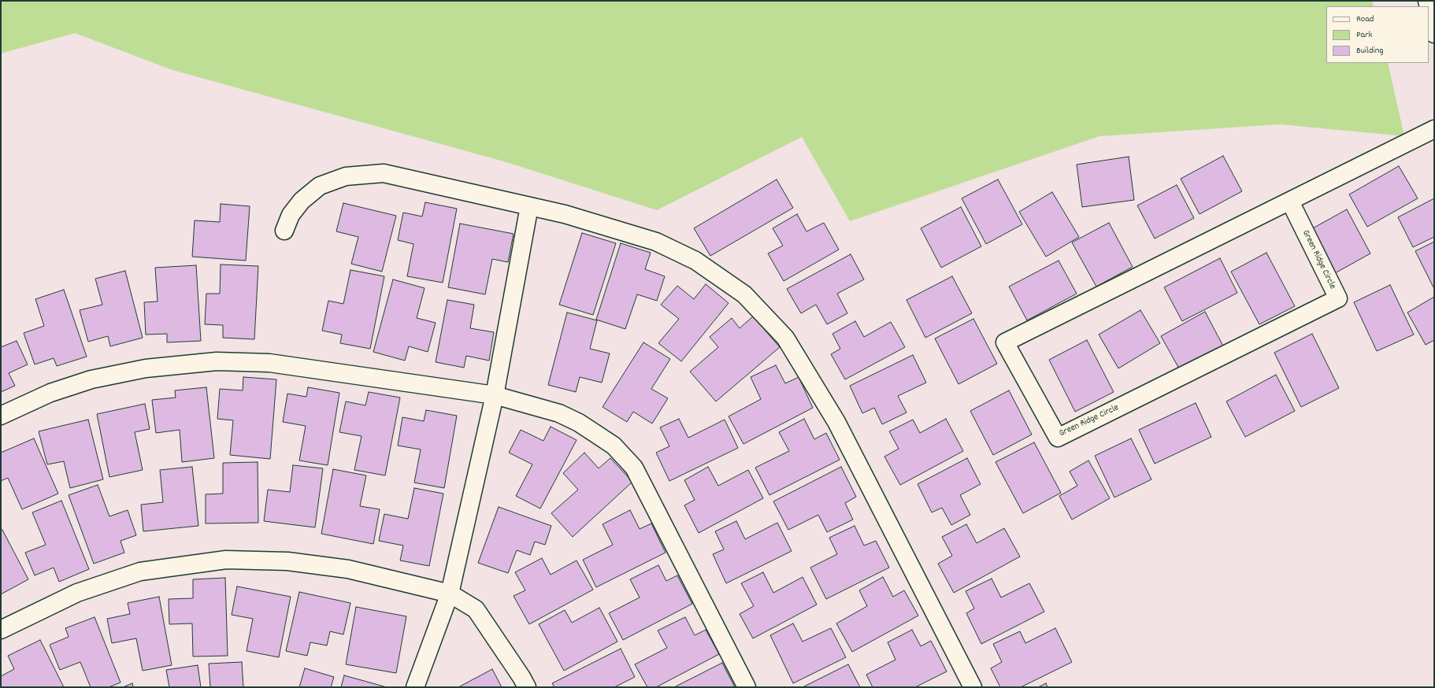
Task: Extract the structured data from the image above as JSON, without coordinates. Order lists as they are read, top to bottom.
{
  "streets": {
    "street": ["Green Ridge Circle"]
  },
  "legend": ["Road", "Park", "Building"]
}
